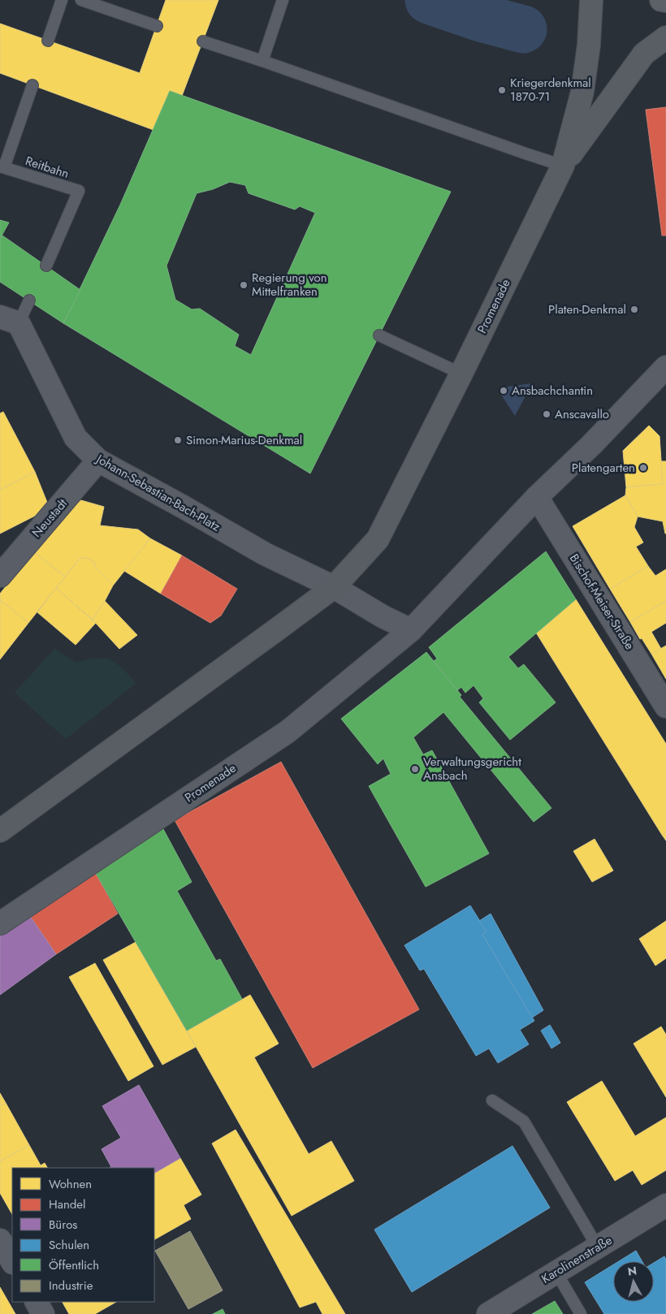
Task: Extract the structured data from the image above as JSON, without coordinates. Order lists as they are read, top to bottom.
{
  "streets": {
    "street": [
      "Promenade",
      "Johann-Sebastian-Bach-Platz",
      "Neustadt",
      "Bischof-Meiser-Straße",
      "Karolinenstraße"
    ],
    "lane": ["Reitbahn"]
  },
  "crossings": [
    ["Promenade", "Johann-Sebastian-Bach-Platz"],
    ["Promenade", "Bischof-Meiser-Straße"],
    ["Johann-Sebastian-Bach-Platz", "Neustadt"]
  ],
  "places": [
    "Kriegerdenkmal 1870-71",
    "Regierung von Mittelfranken",
    "Platen-Denkmal",
    "Ansbachchantin",
    "Anscavallo",
    "Simon-Marius-Denkmal",
    "Platengarten",
    "Verwaltungsgericht Ansbach"
  ],
  "legend": [
    "Wohnen",
    "Handel",
    "Büros",
    "Schulen",
    "Öffentlich",
    "Industrie"
  ],
  "north": "top"
}
